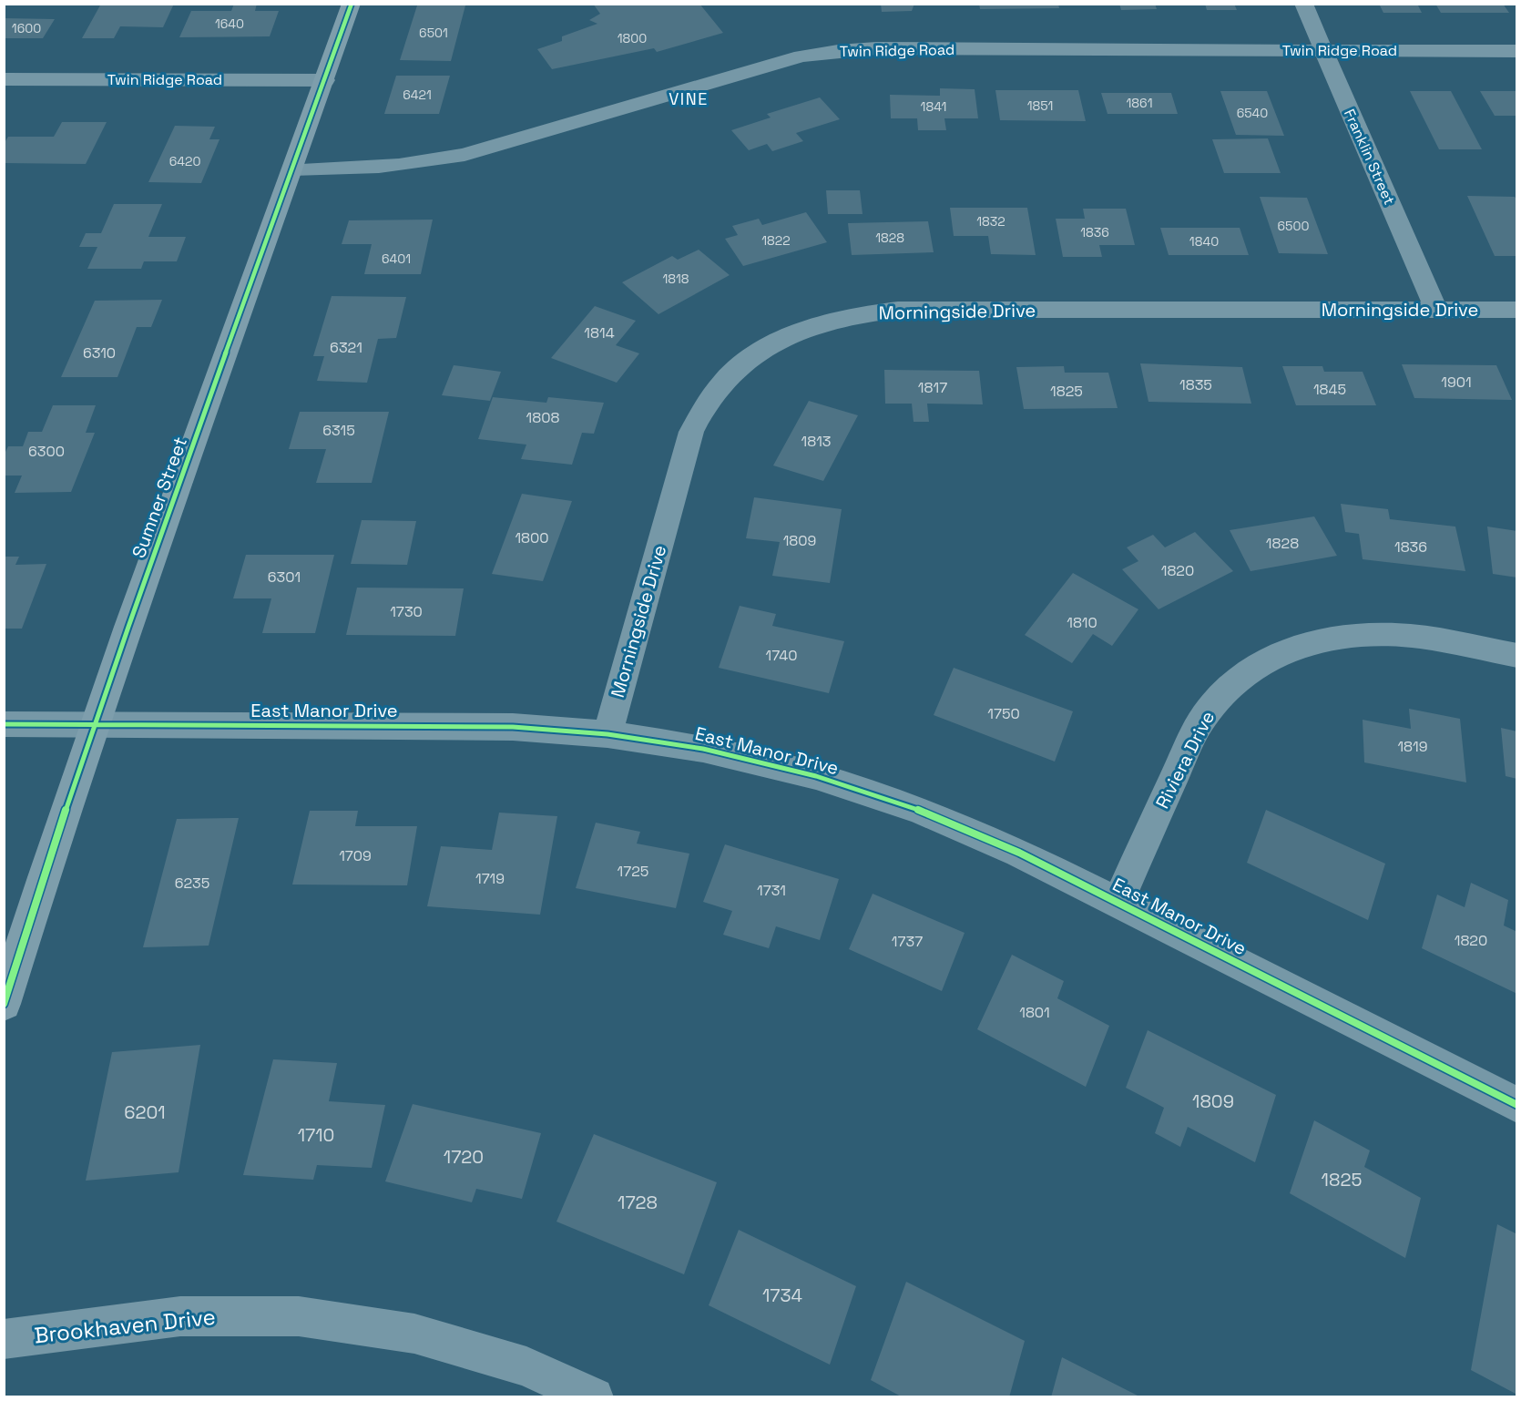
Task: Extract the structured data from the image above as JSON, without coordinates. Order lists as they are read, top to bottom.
{
  "streets": {
    "street": [
      "Twin Ridge Road",
      "Franklin Street",
      "Morningside Drive",
      "Sumner Street",
      "East Manor Drive",
      "Riviera Drive",
      "Brookhaven Drive"
    ]
  },
  "crossings": [
    ["Twin Ridge Road", "Franklin Street"],
    ["Twin Ridge Road", "Sumner Street"],
    ["Franklin Street", "Morningside Drive"],
    ["Morningside Drive", "East Manor Drive"],
    ["Sumner Street", "East Manor Drive"],
    ["East Manor Drive", "Riviera Drive"]
  ],
  "districts": ["VINE"],
  "house_numbers": [
    "1640",
    "1600",
    "6501",
    "1800",
    "6421",
    "1861",
    "1851",
    "1841",
    "6540",
    "6420",
    "1832",
    "6500",
    "1836",
    "1828",
    "1822",
    "1840",
    "6401",
    "1818",
    "1814",
    "6321",
    "6310",
    "1901",
    "1835",
    "1817",
    "1845",
    "1825",
    "1808",
    "6315",
    "1813",
    "6300",
    "1800",
    "1809",
    "1828",
    "1836",
    "1820",
    "6301",
    "1730",
    "1810",
    "1740",
    "1750",
    "1819",
    "1709",
    "1725",
    "1719",
    "6235",
    "1731",
    "1820",
    "1737",
    "1801",
    "1809",
    "6201",
    "1710",
    "1720",
    "1825",
    "1728",
    "1734"
  ]
}
